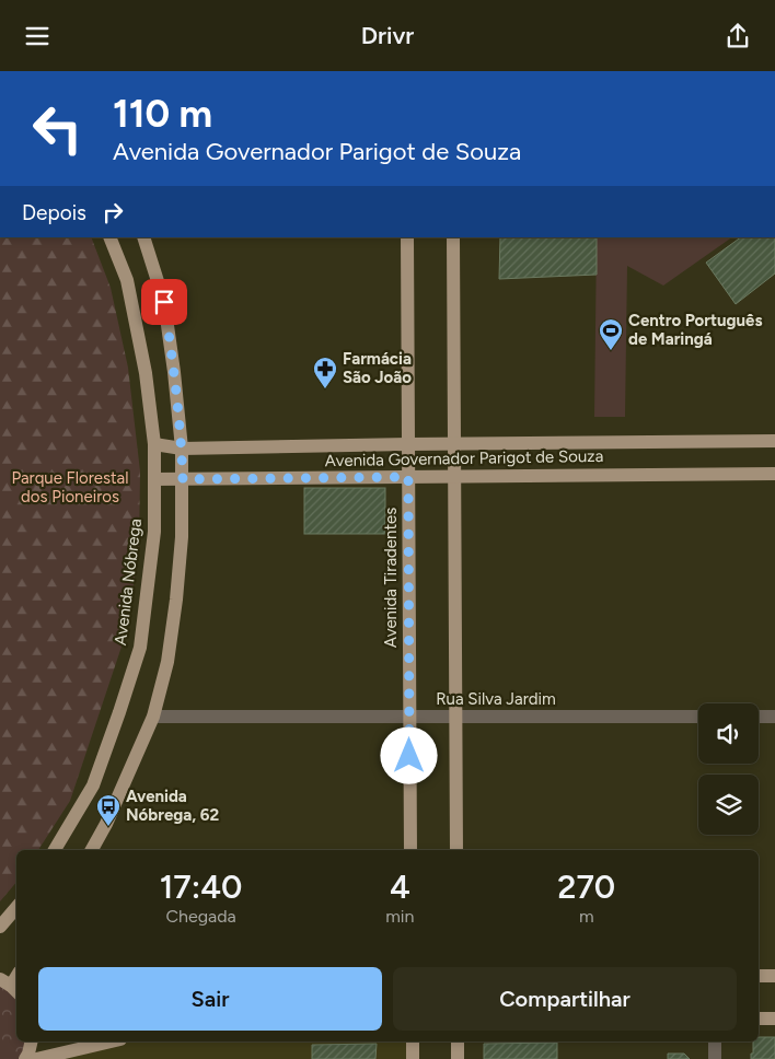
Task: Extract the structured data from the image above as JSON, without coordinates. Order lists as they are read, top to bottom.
{
  "streets": {
    "main road": ["Avenida Governador Parigot de Souza", "Avenida Tiradentes", "Avenida Nóbrega"],
    "street": ["Rua Silva Jardim"]
  },
  "crossings": [
    ["Avenida Governador Parigot de Souza", "Avenida Tiradentes"],
    ["Avenida Governador Parigot de Souza", "Avenida Nóbrega"],
    ["Avenida Tiradentes", "Rua Silva Jardim"]
  ],
  "parks": ["Parque Florestal dos Pioneiros"],
  "places": {
    "sports": ["Centro Português de Maringá"],
    "pharmacy": ["Farmácia São João"],
    "bus stop": ["Avenida Nóbrega, 62"]
  },
  "page": {
    "header": "Drivr",
    "turn": ["110 m", "Avenida Governador Parigot de Souza"],
    "then": "Depois",
    "eta": [
      "17:40",
      "Chegada",
      "4",
      "min",
      "270",
      "m"
    ],
    "buttons": ["Sair", "Compartilhar"]
  }
}
